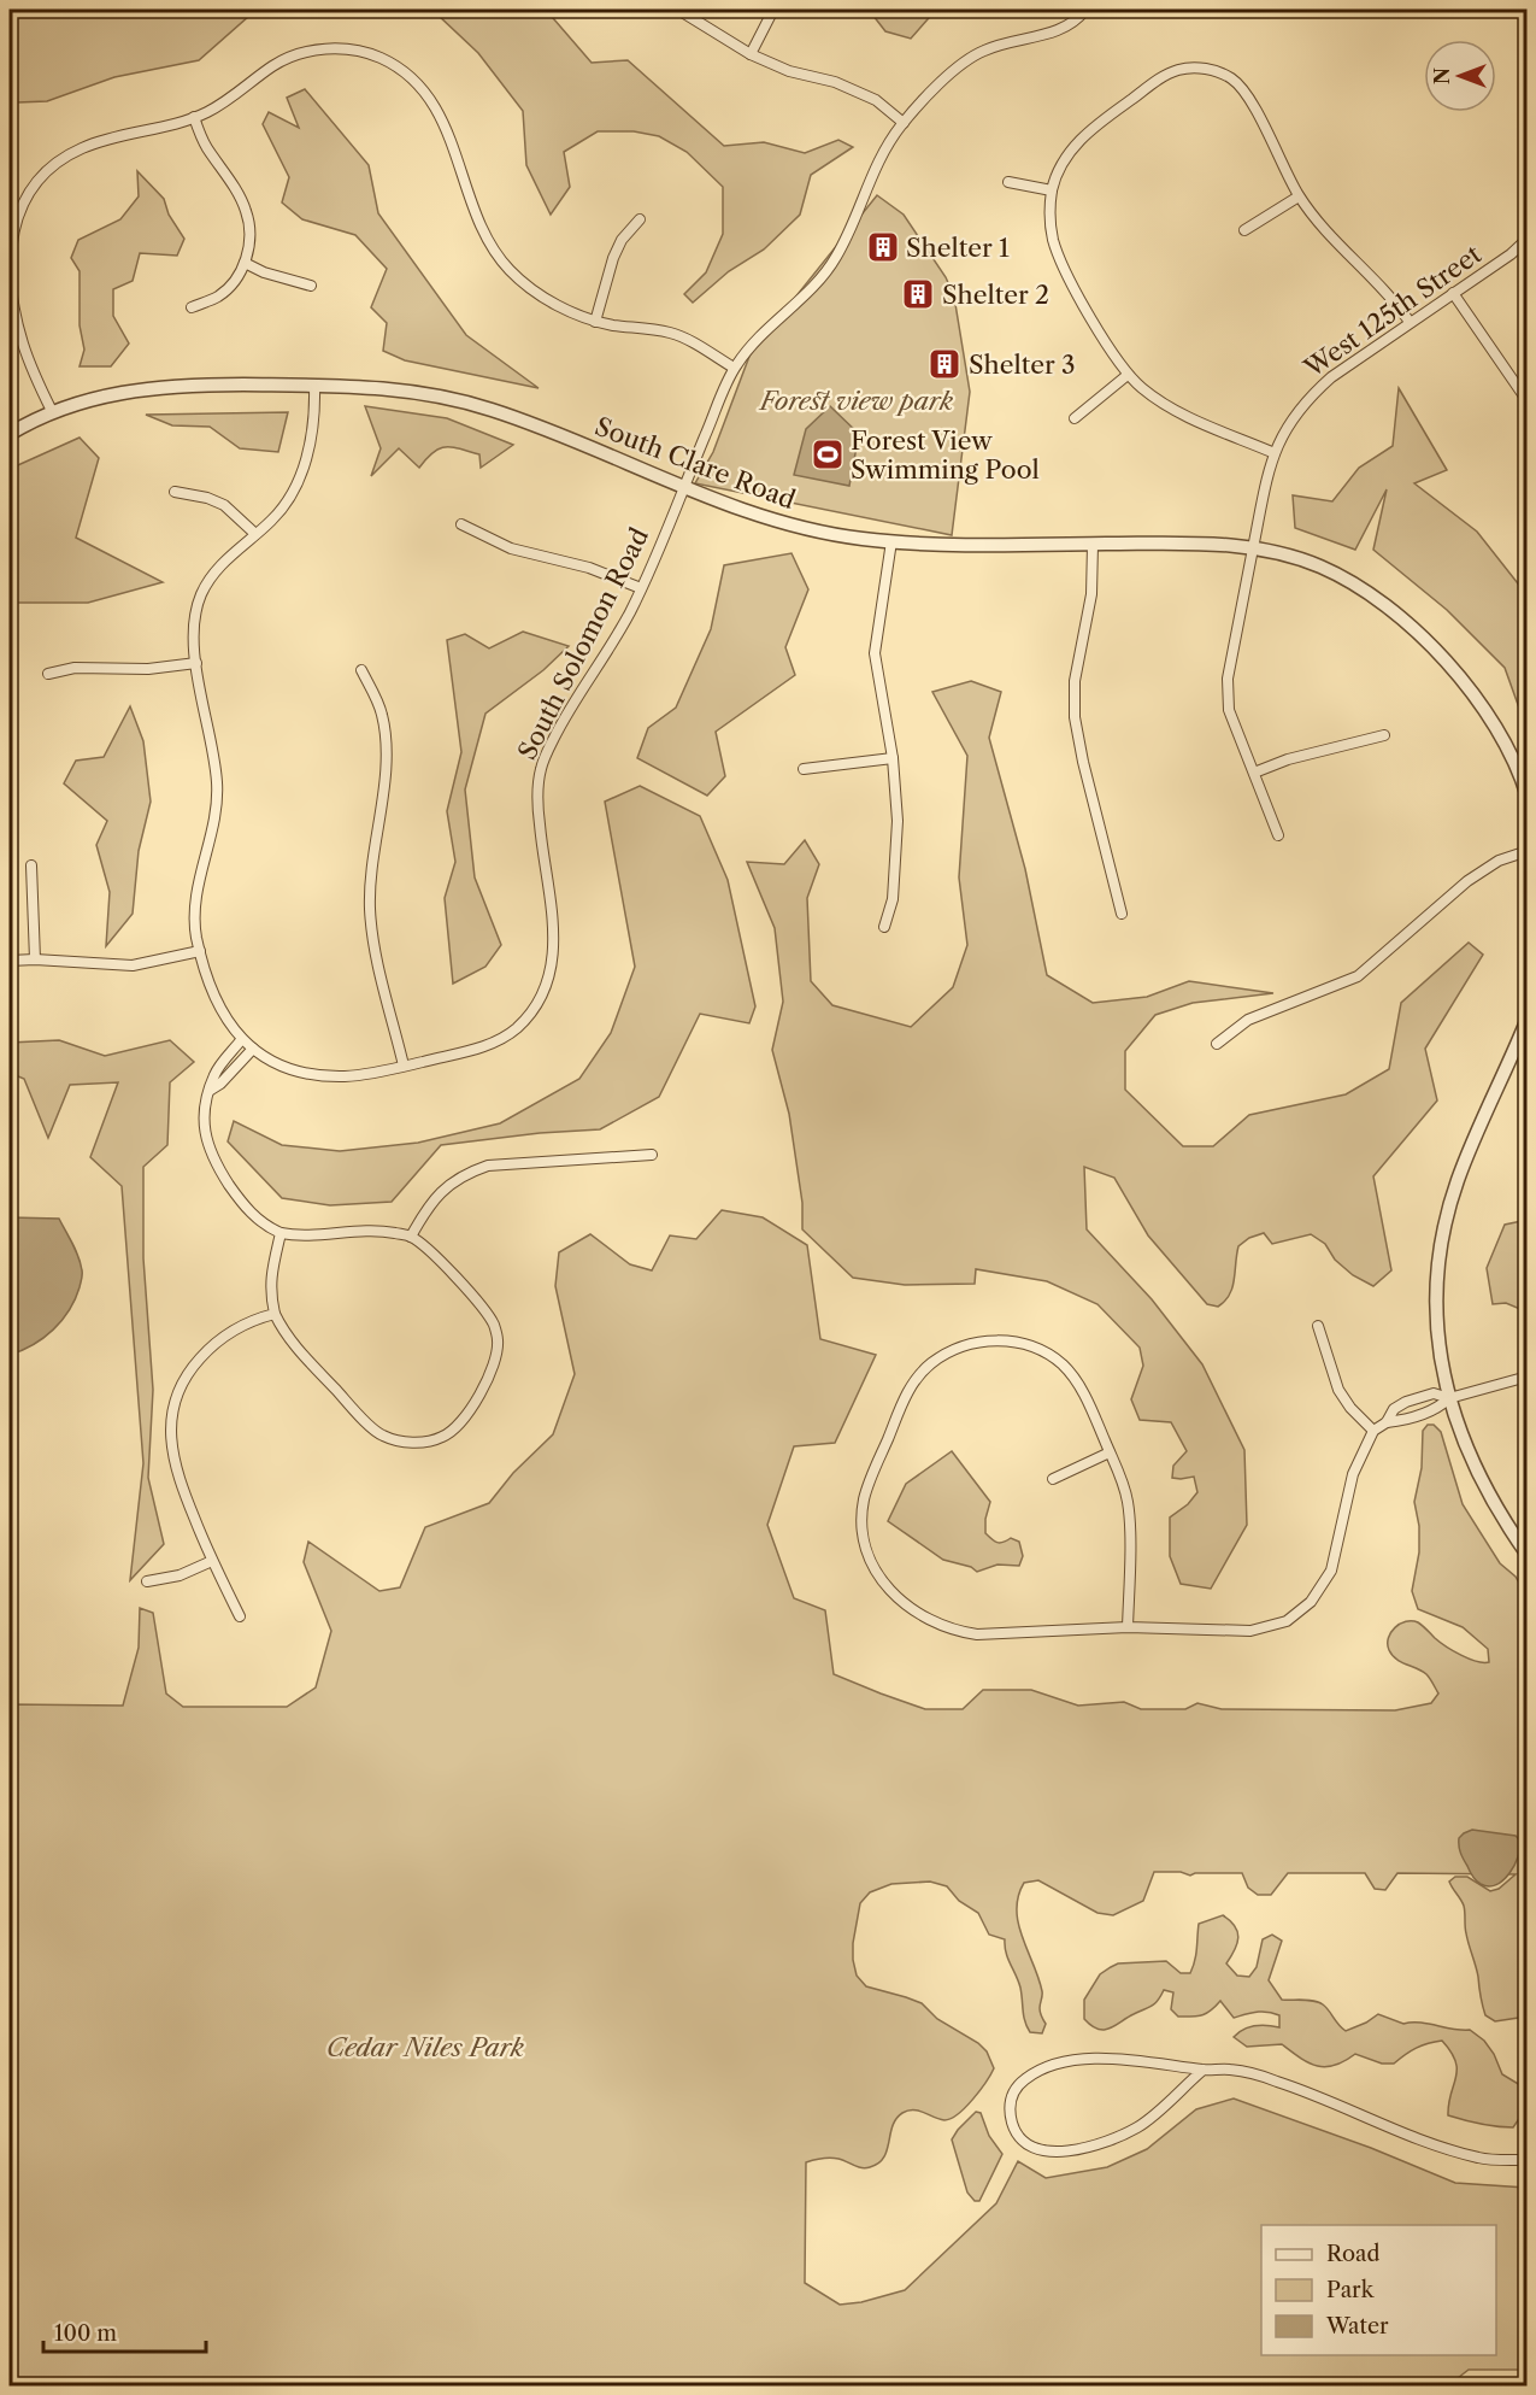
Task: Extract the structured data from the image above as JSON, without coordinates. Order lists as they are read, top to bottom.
{
  "streets": {
    "street": ["West 125th Street", "South Clare Road", "South Solomon Road"]
  },
  "crossings": [
    ["West 125th Street", "South Clare Road"],
    ["South Clare Road", "South Solomon Road"]
  ],
  "parks": ["Forest view park", "Cedar Niles Park"],
  "places": {
    "building": ["Shelter 1", "Shelter 2", "Shelter 3"],
    "sports": ["Forest View Swimming Pool"]
  },
  "legend": ["Road", "Park", "Water"],
  "scale_bar": "100 m",
  "north": "left"
}
